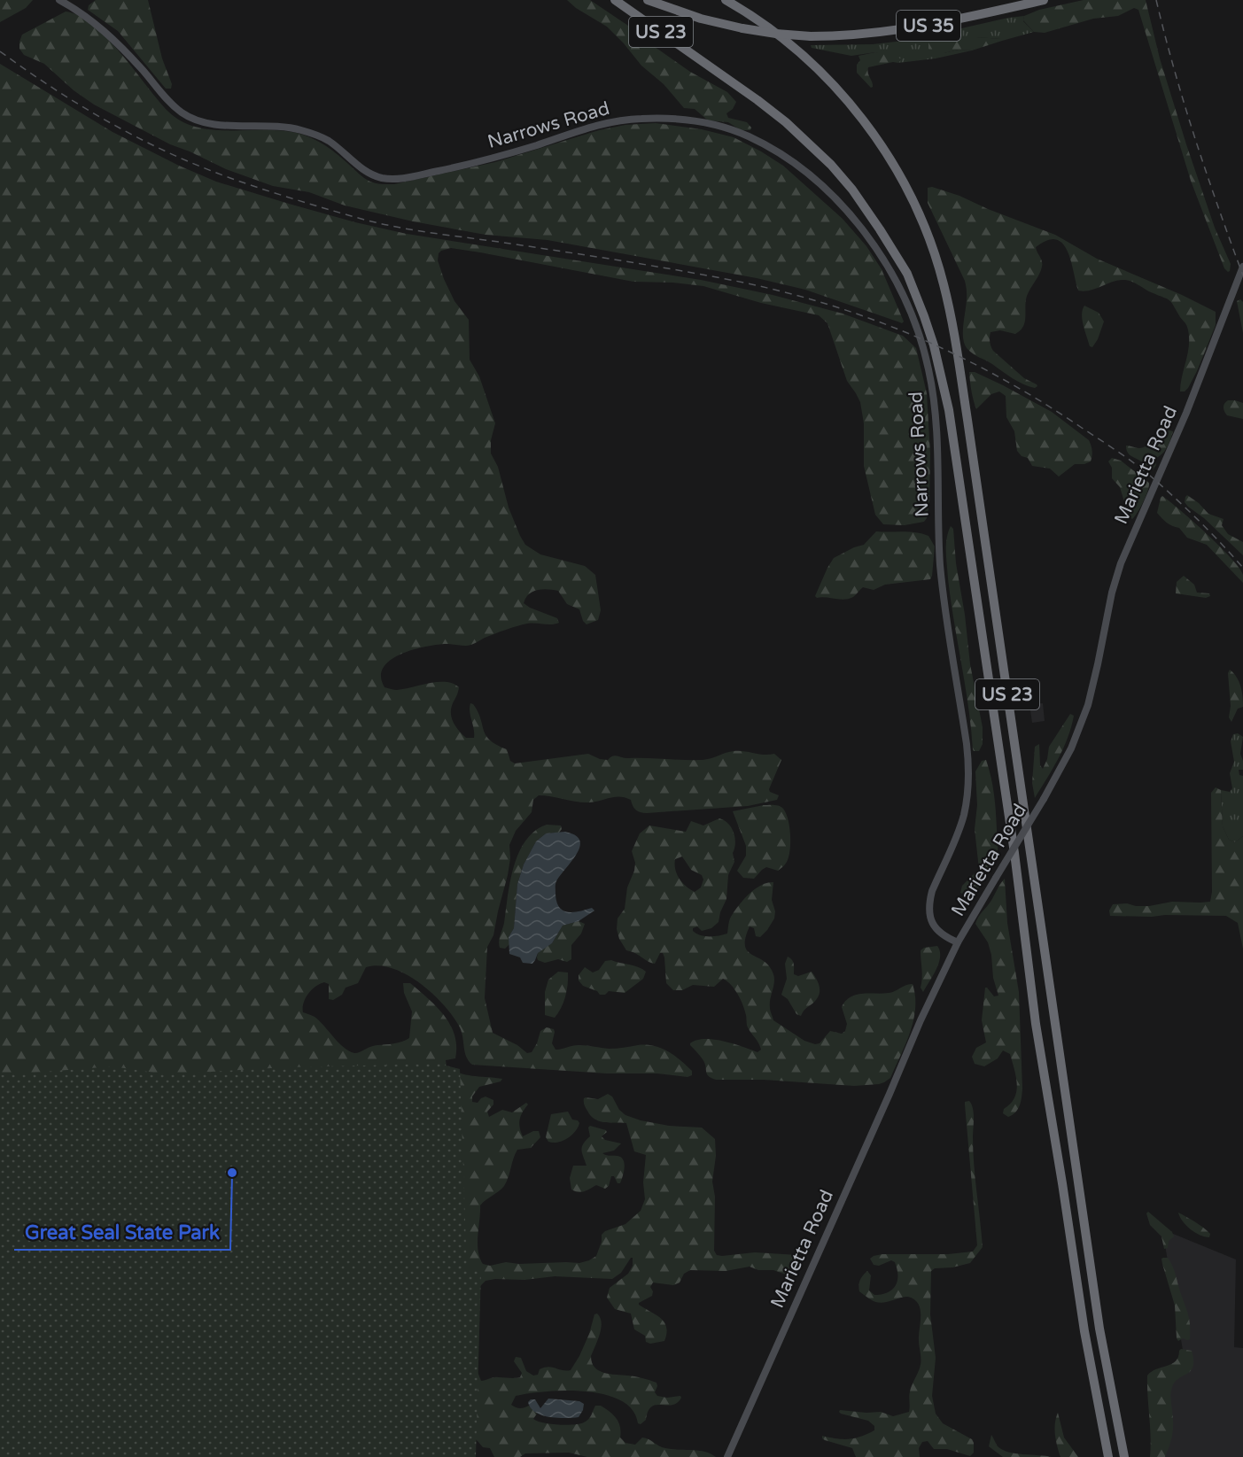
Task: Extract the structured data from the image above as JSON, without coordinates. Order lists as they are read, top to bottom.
{
  "streets": {
    "highway": ["US 35", "US 23"],
    "street": ["Narrows Road", "Marietta Road"]
  },
  "crossings": [
    ["Narrows Road", "Marietta Road"]
  ],
  "places": ["Great Seal State Park"]
}
